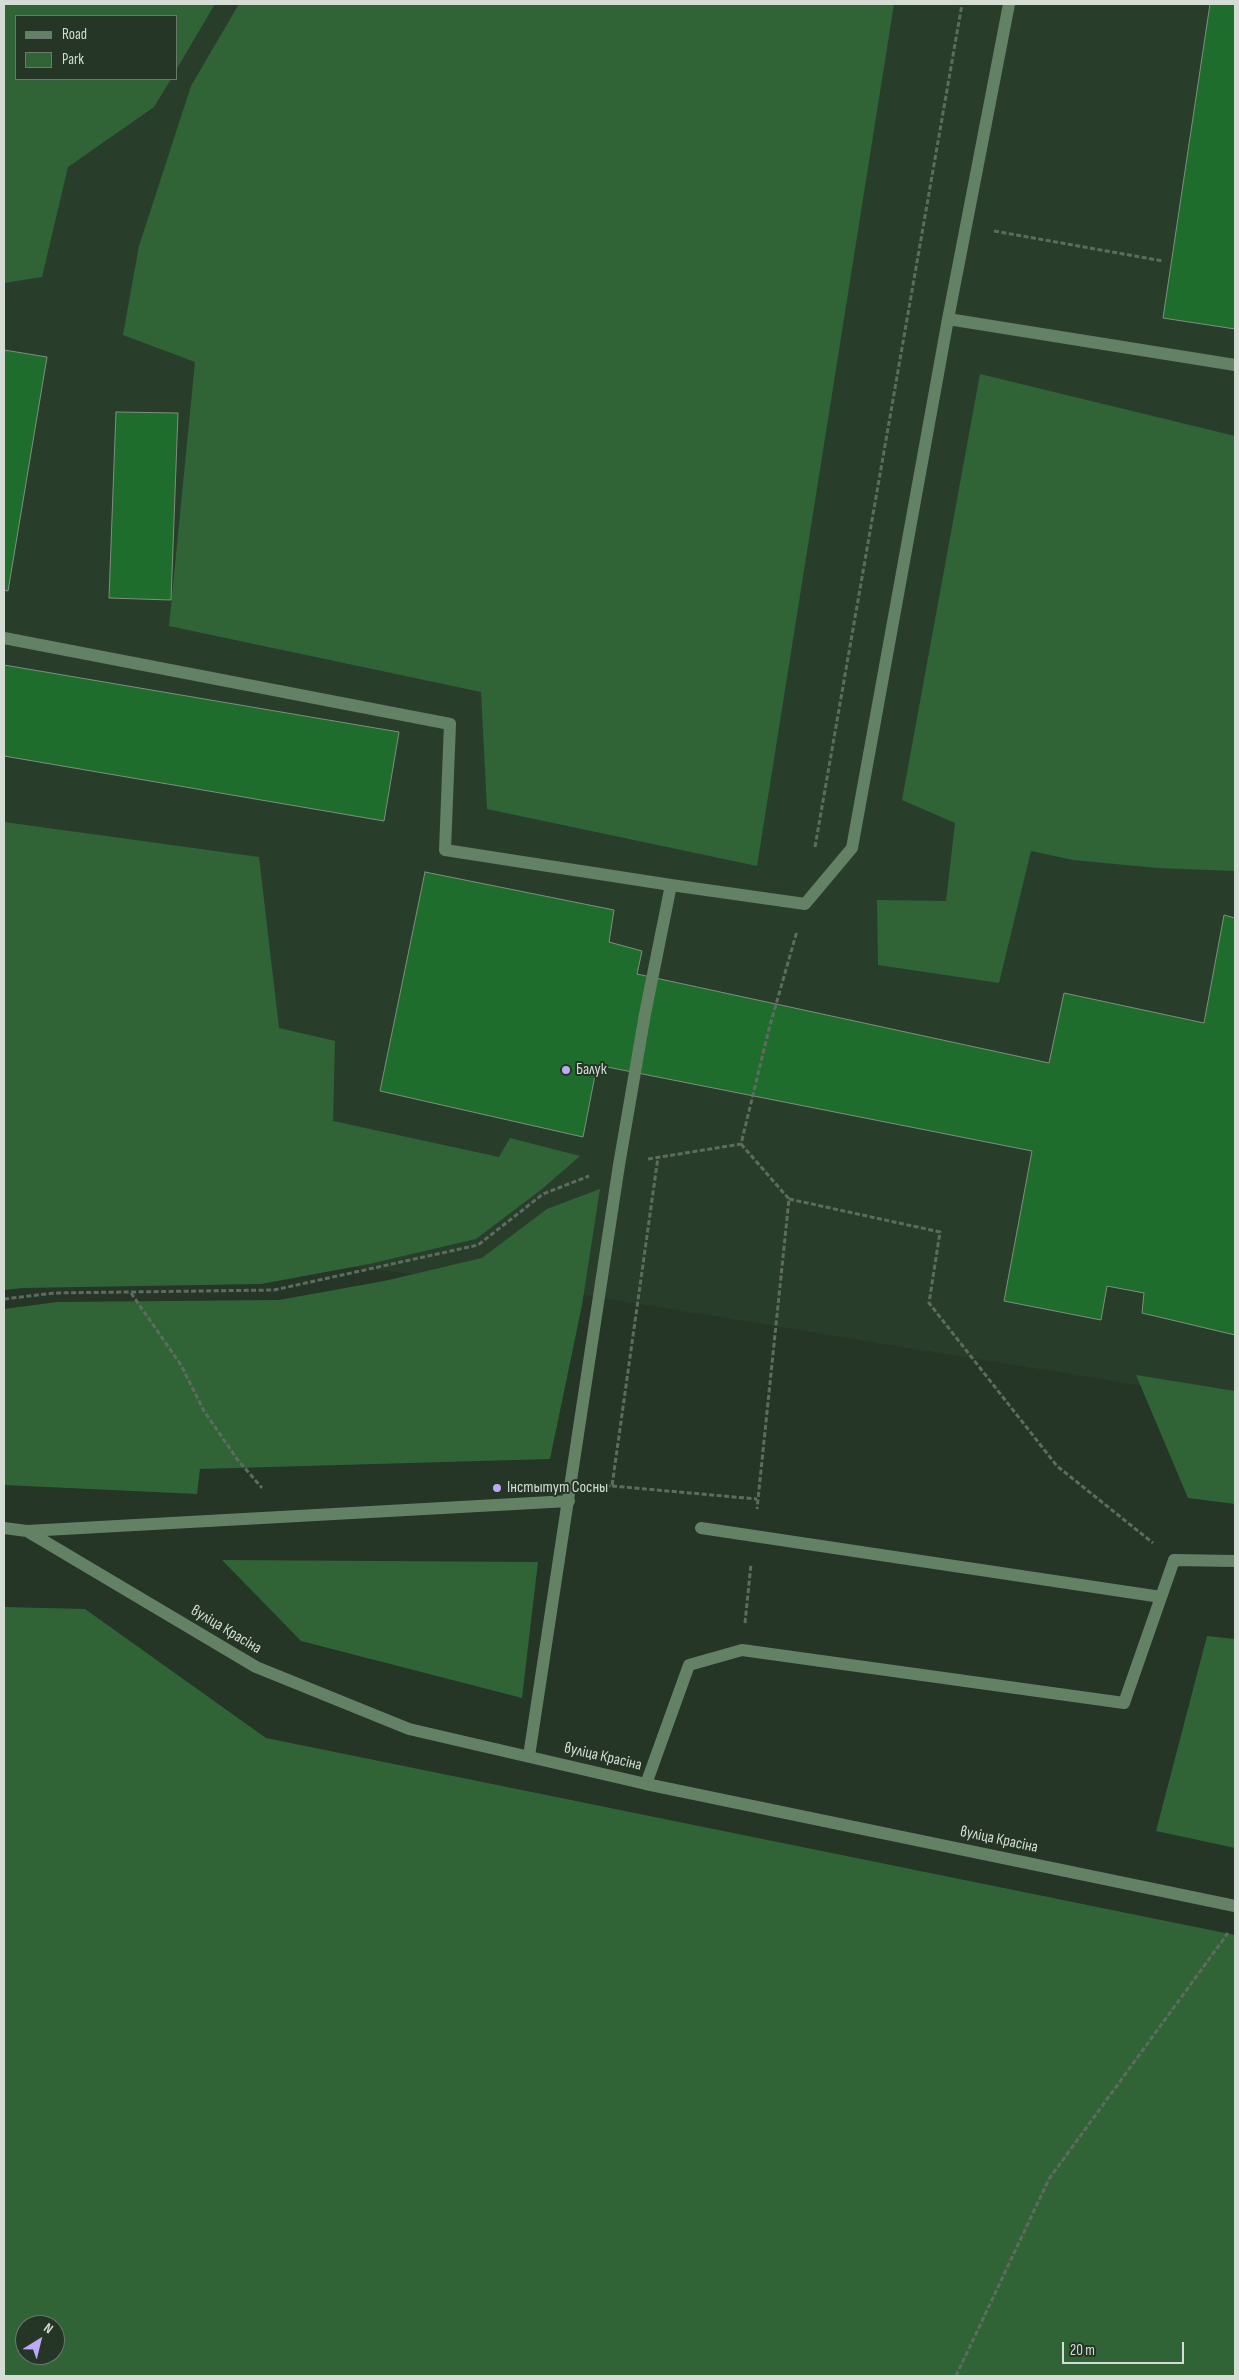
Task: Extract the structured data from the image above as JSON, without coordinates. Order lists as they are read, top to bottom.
{
  "streets": {
    "street": ["вуліца Красіна"]
  },
  "places": ["Балук", "Інстытут Сосны"],
  "legend": ["Road", "Park"],
  "scale_bar": "20 m",
  "north": "top right"
}
